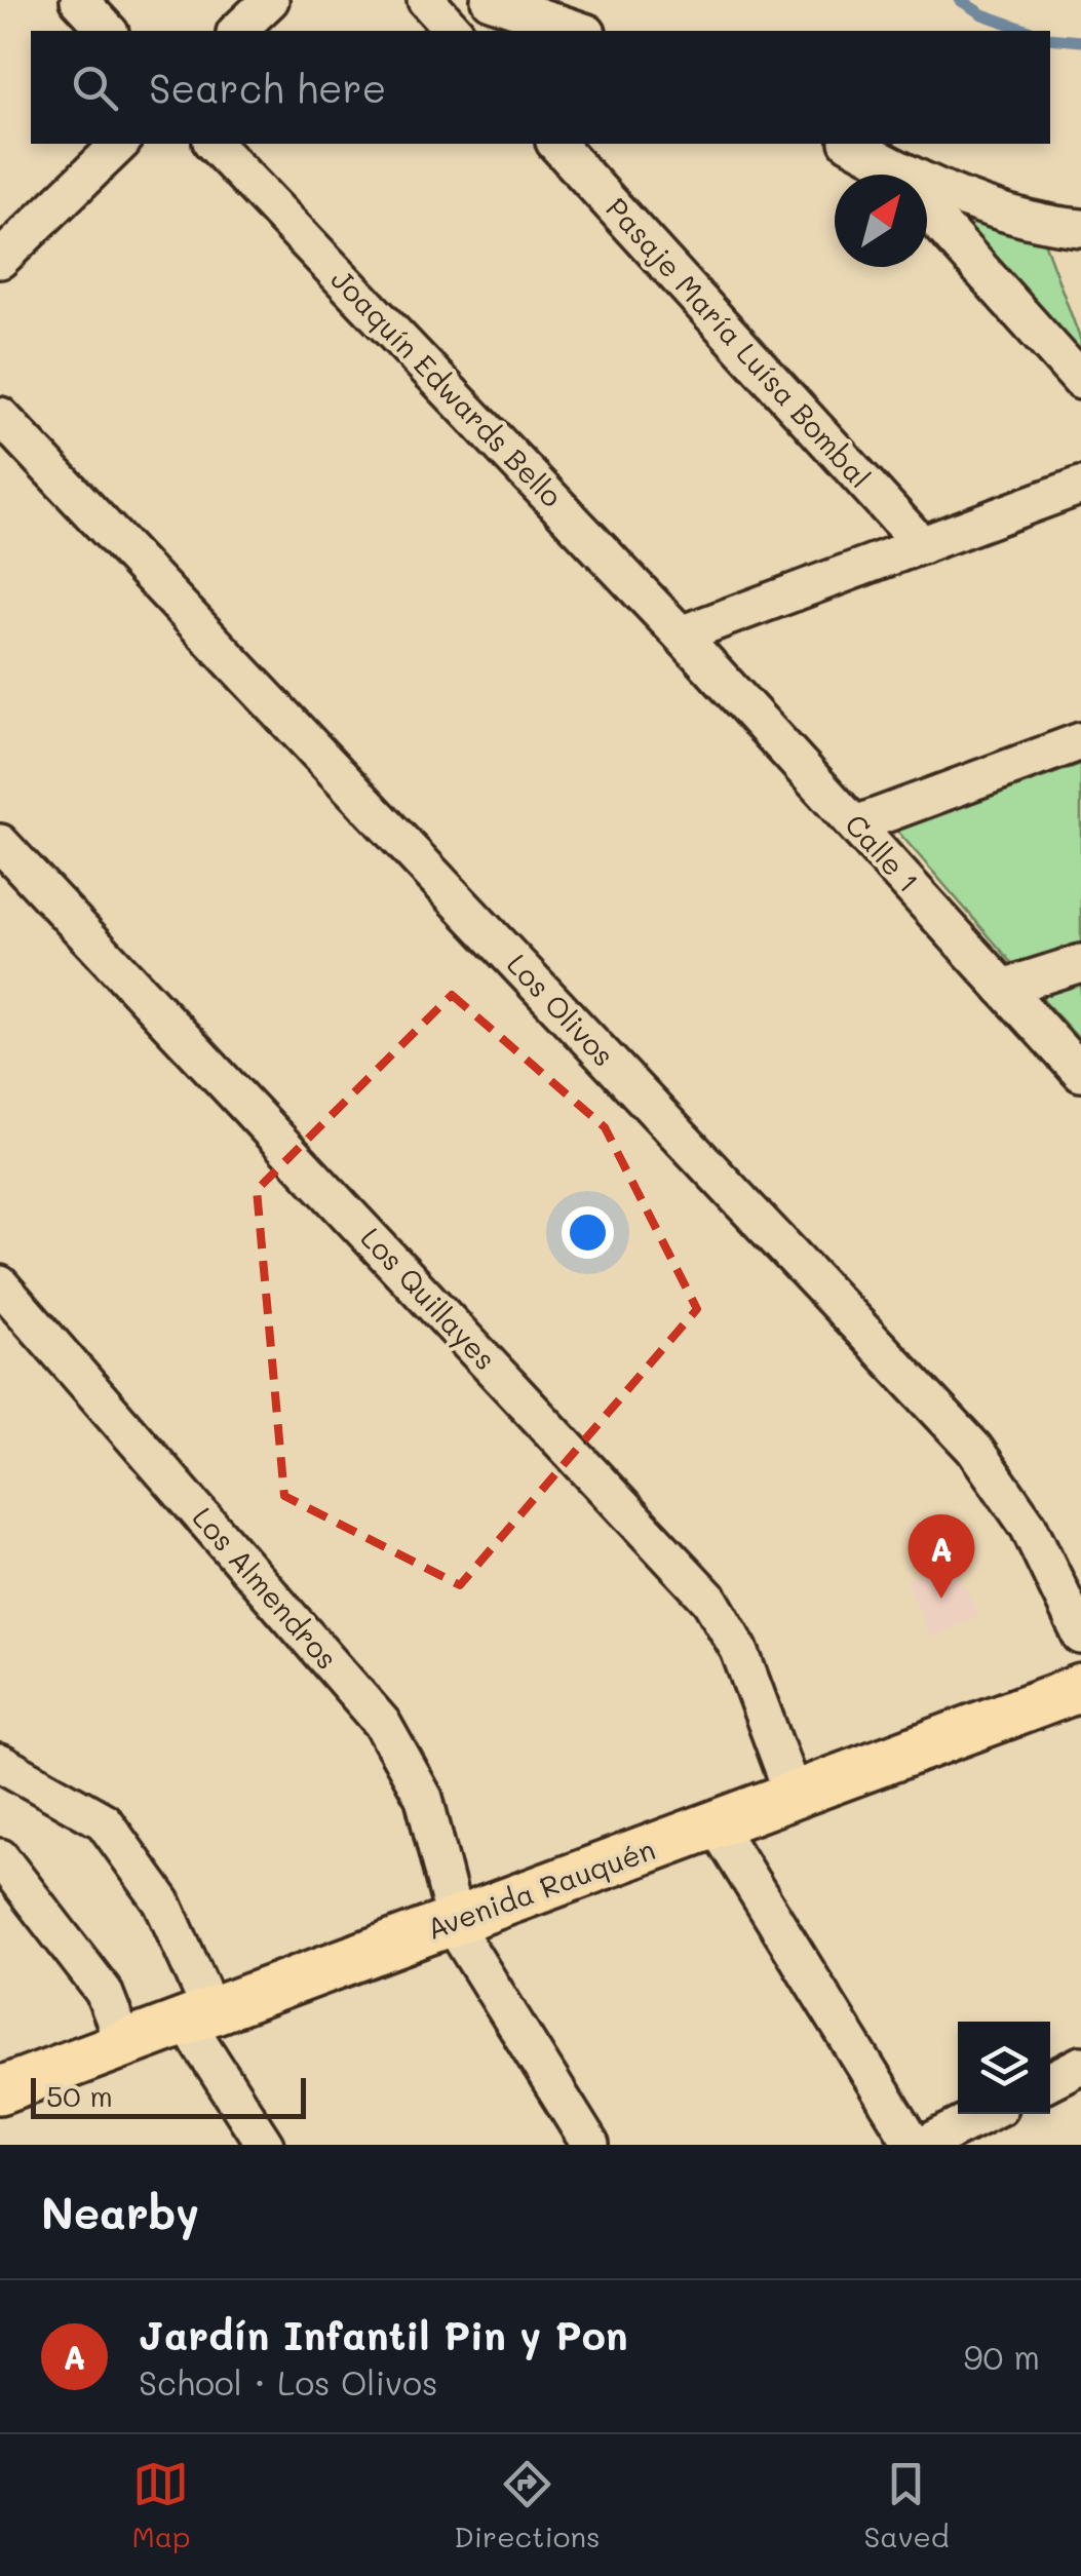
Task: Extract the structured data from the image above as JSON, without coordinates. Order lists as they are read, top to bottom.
{
  "streets": {
    "main road": ["Avenida Rauquén"],
    "street": [
      "Pasaje María Luísa Bombal",
      "Joaquín Edwards Bello",
      "Calle 1",
      "Los Olivos",
      "Los Quillayes",
      "Los Almendros"
    ]
  },
  "crossings": [
    ["Joaquín Edwards Bello", "Calle 1"],
    ["Los Quillayes", "Avenida Rauquén"],
    ["Los Almendros", "Avenida Rauquén"]
  ],
  "scale_bar": "50 m",
  "north": "top right",
  "page": {
    "search": "Search here",
    "pins": "A",
    "scale": "50 m",
    "heading": "Nearby",
    "list": [
      {
        "mark": "A",
        "name": "Jardín Infantil Pin y Pon",
        "note": "School · Los Olivos",
        "value": "90 m"
      }
    ],
    "nav": ["Map", "Directions", "Saved"]
  }
}
